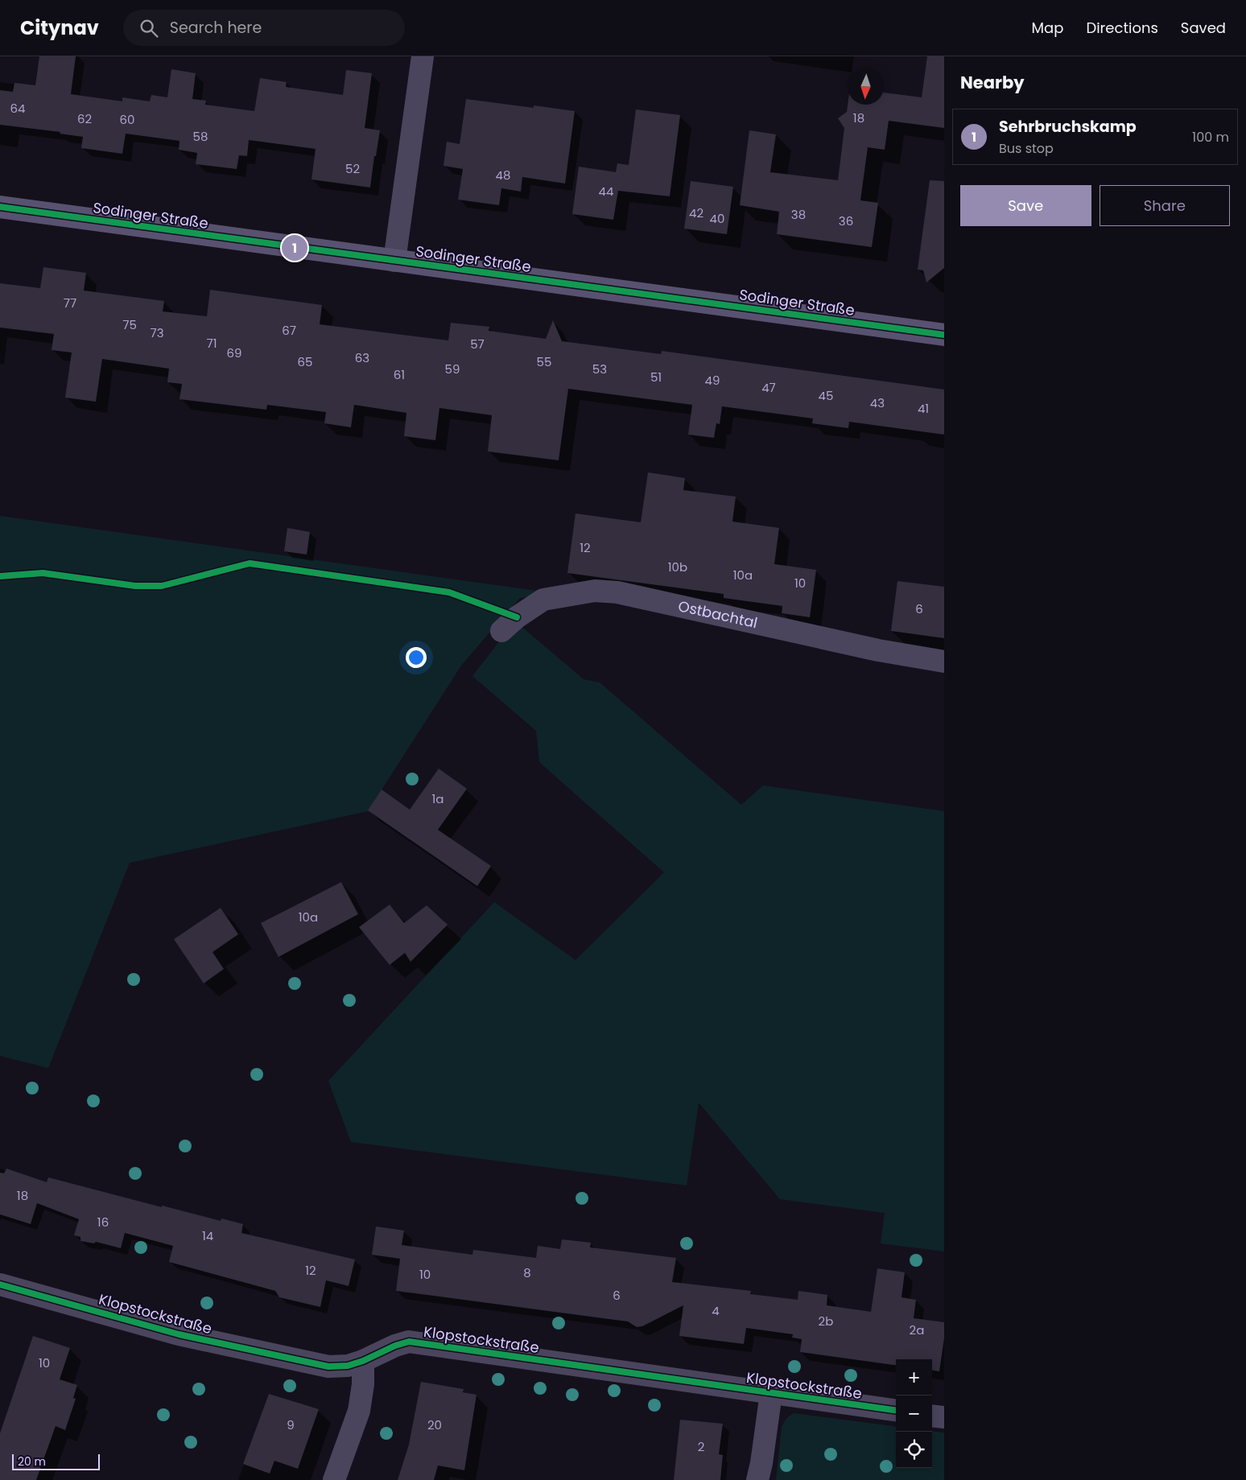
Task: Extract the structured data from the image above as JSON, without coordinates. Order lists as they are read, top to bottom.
{
  "streets": {
    "main road": ["Sodinger Straße"],
    "street": ["Ostbachtal", "Klopstockstraße"]
  },
  "house_numbers": [
    "64",
    "18",
    "62",
    "60",
    "58",
    "52",
    "48",
    "44",
    "42",
    "38",
    "40",
    "36",
    "77",
    "75",
    "67",
    "73",
    "71",
    "57",
    "69",
    "63",
    "65",
    "55",
    "59",
    "53",
    "61",
    "51",
    "49",
    "47",
    "45",
    "43",
    "41",
    "12",
    "10b",
    "10a",
    "10",
    "6",
    "1a",
    "10a",
    "18",
    "16",
    "14",
    "12",
    "8",
    "10",
    "6",
    "4",
    "2b",
    "2a",
    "10",
    "9",
    "20",
    "2"
  ],
  "scale_bar": "20 m",
  "north": "bottom",
  "page": {
    "header": "Citynav",
    "search": "Search here",
    "nav": ["Map", "Directions", "Saved"],
    "heading": "Nearby",
    "list": [
      {
        "mark": "1",
        "name": "Sehrbruchskamp",
        "note": "Bus stop",
        "value": "100 m"
      }
    ],
    "buttons": ["Save", "Share"],
    "pins": "1",
    "map_buttons": ["+", "−"],
    "scale": "20 m"
  }
}
